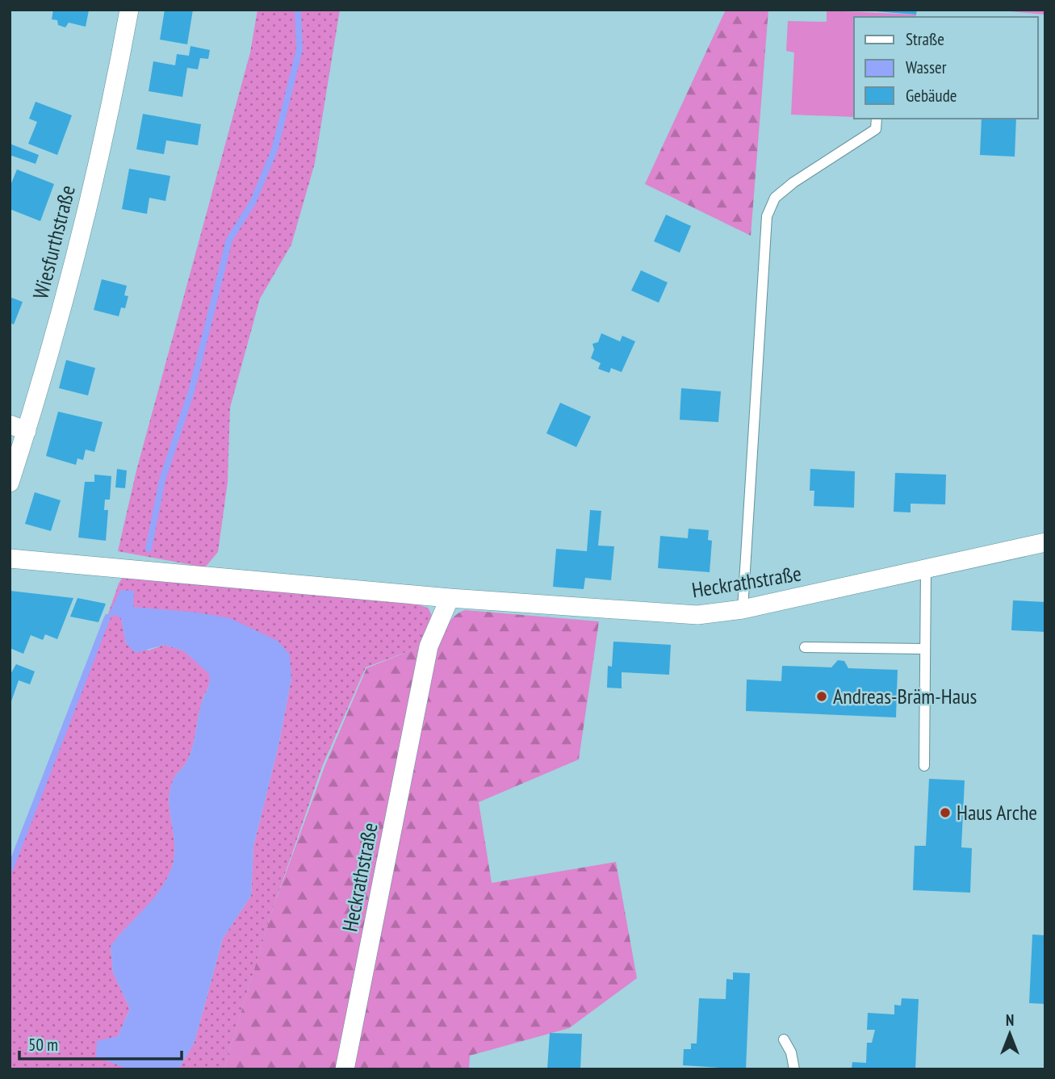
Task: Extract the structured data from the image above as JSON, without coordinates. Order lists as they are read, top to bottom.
{
  "streets": {
    "street": ["Wiesfurthstraße", "Heckrathstraße"]
  },
  "places": ["Andreas-Bräm-Haus", "Haus Arche"],
  "legend": ["Straße", "Wasser", "Gebäude"],
  "scale_bar": "50 m",
  "north": "top"
}
